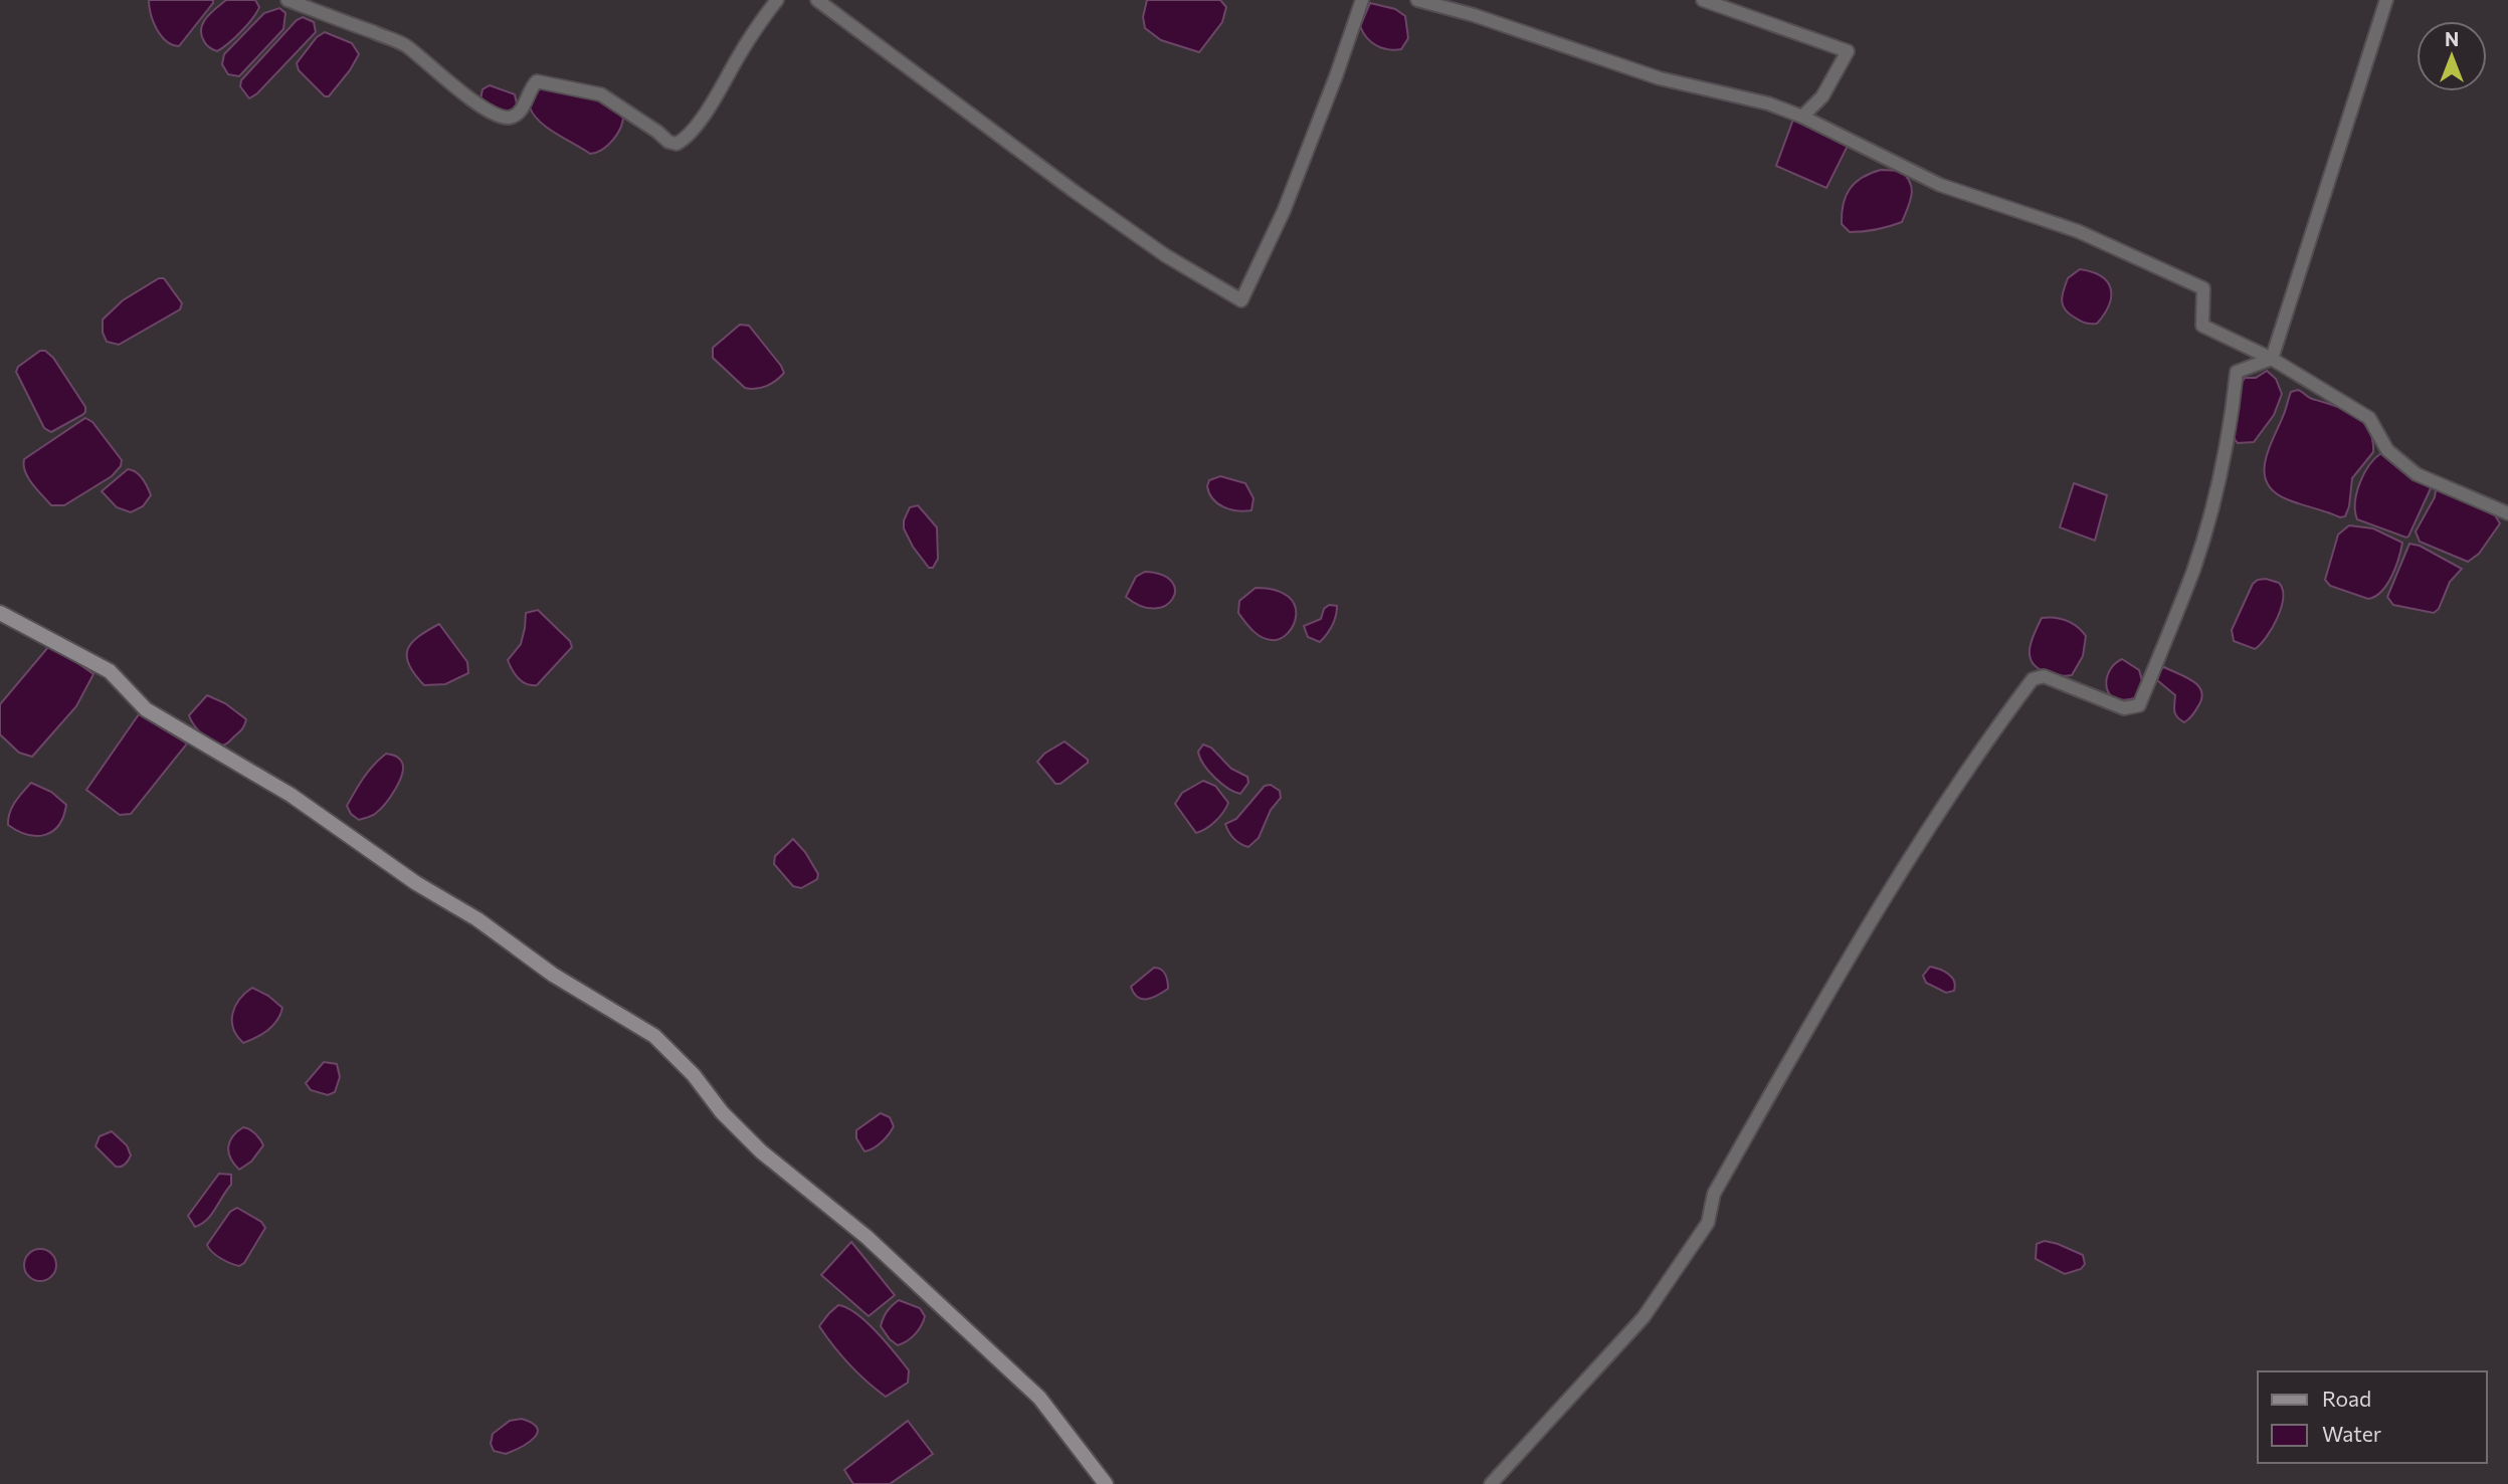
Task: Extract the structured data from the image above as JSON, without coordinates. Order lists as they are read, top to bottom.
{
  "legend": ["Road", "Water"],
  "north": "top"
}
